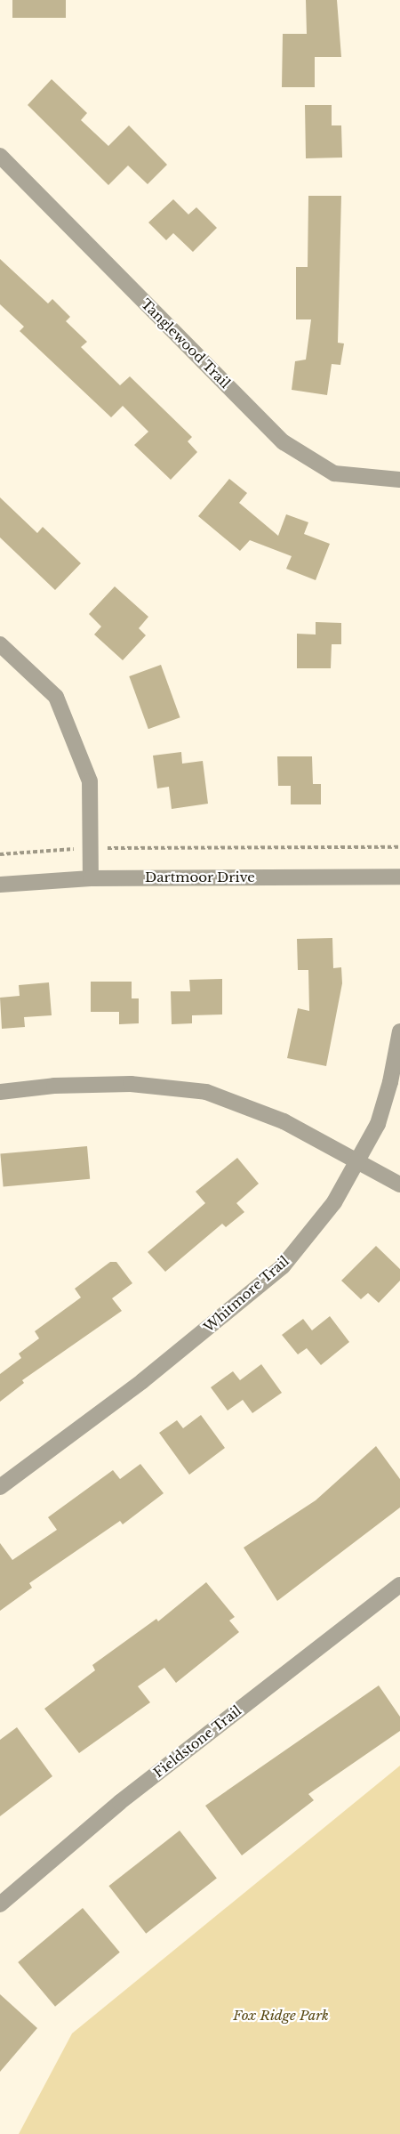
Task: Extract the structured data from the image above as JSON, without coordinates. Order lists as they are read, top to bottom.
{
  "streets": {
    "street": [
      "Tanglewood Trail",
      "Dartmoor Drive",
      "Whitmore Trail",
      "Fieldstone Trail"
    ]
  },
  "parks": ["Fox Ridge Park"]
}
